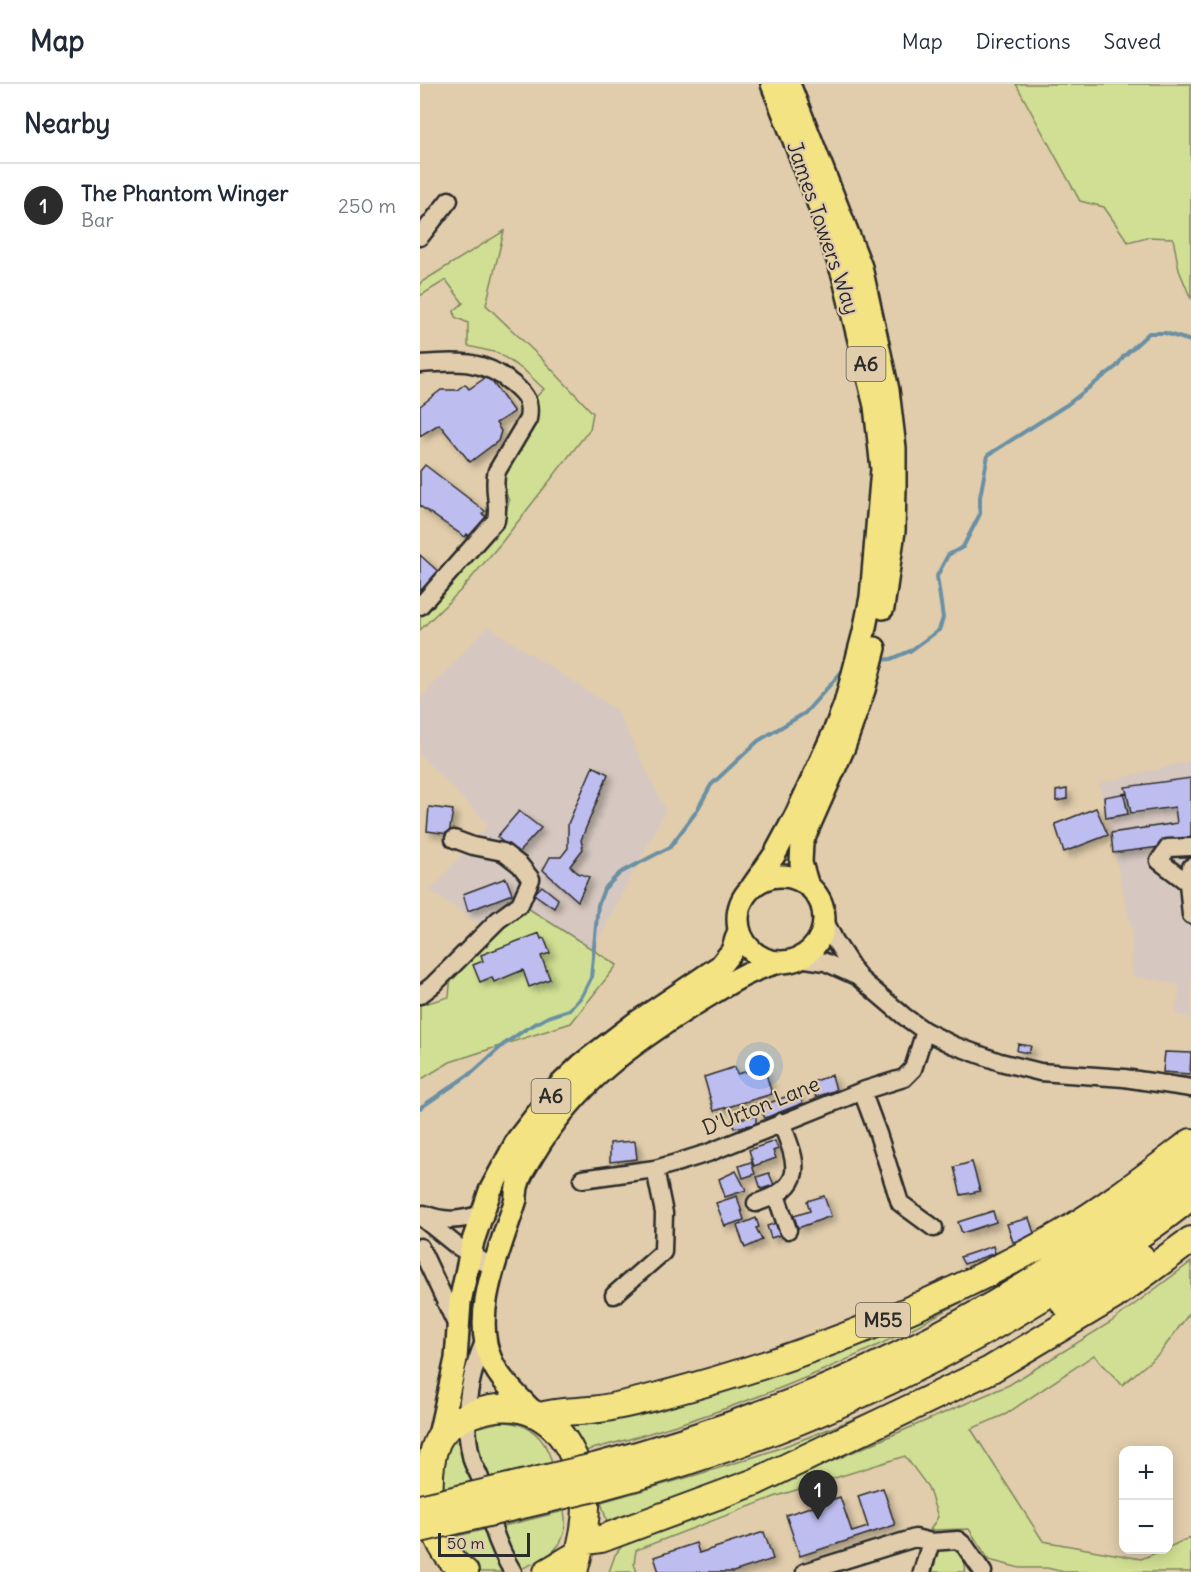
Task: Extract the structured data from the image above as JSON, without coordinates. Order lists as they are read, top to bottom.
{
  "streets": {
    "highway": ["A6", "M55"],
    "main road": ["James Towers Way"],
    "street": ["D'Urton Lane"]
  },
  "crossings": [
    ["James Towers Way", "A6"],
    ["A6", "M55"]
  ],
  "scale_bar": "50 m",
  "page": {
    "header": "Map",
    "nav": ["Map", "Directions", "Saved"],
    "heading": "Nearby",
    "list": [
      {
        "mark": "1",
        "name": "The Phantom Winger",
        "note": "Bar",
        "value": "250 m"
      }
    ],
    "map_buttons": ["+", "−"],
    "pins": "1",
    "scale": "50 m"
  }
}
